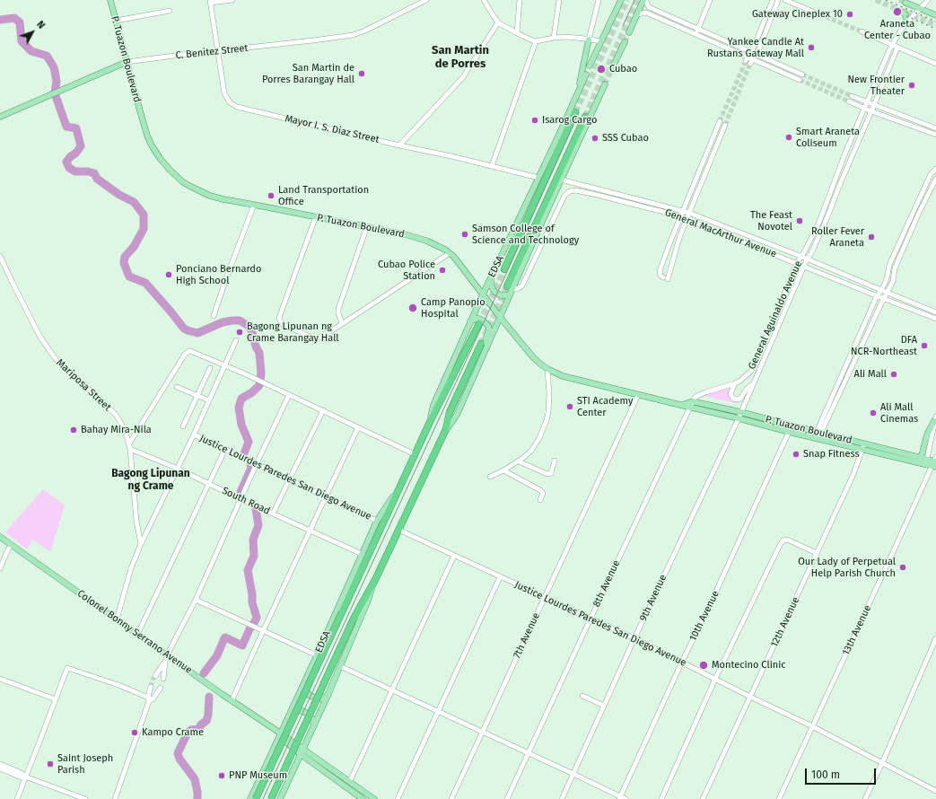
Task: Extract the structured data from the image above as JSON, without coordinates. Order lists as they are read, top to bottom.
{
  "streets": {
    "highway": ["EDSA"],
    "main road": ["C. Benitez Street", "P. Tuazon Boulevard", "Colonel Bonny Serrano Avenue"],
    "street": [
      "Mayor I. S. Diaz Street",
      "General MacArthur Avenue",
      "General Aguinaldo Avenue",
      "Mariposa Street",
      "Justice Lourdes Paredes San Diego Avenue",
      "South Road",
      "8th Avenue",
      "9th Avenue",
      "10th Avenue",
      "12th Avenue",
      "13th Avenue",
      "7th Avenue"
    ]
  },
  "crossings": [
    ["C. Benitez Street", "P. Tuazon Boulevard"],
    ["C. Benitez Street", "Mayor I. S. Diaz Street"],
    ["P. Tuazon Boulevard", "EDSA"],
    ["P. Tuazon Boulevard", "General Aguinaldo Avenue"],
    ["P. Tuazon Boulevard", "8th Avenue"],
    ["P. Tuazon Boulevard", "9th Avenue"],
    ["P. Tuazon Boulevard", "10th Avenue"],
    ["P. Tuazon Boulevard", "12th Avenue"],
    ["P. Tuazon Boulevard", "13th Avenue"],
    ["P. Tuazon Boulevard", "7th Avenue"],
    ["Mayor I. S. Diaz Street", "EDSA"],
    ["General MacArthur Avenue", "EDSA"],
    ["General MacArthur Avenue", "General Aguinaldo Avenue"],
    ["EDSA", "Justice Lourdes Paredes San Diego Avenue"],
    ["EDSA", "South Road"],
    ["EDSA", "Colonel Bonny Serrano Avenue"],
    ["General Aguinaldo Avenue", "8th Avenue"],
    ["General Aguinaldo Avenue", "9th Avenue"],
    ["Mariposa Street", "South Road"],
    ["Justice Lourdes Paredes San Diego Avenue", "8th Avenue"],
    ["Justice Lourdes Paredes San Diego Avenue", "9th Avenue"],
    ["Justice Lourdes Paredes San Diego Avenue", "10th Avenue"],
    ["Justice Lourdes Paredes San Diego Avenue", "12th Avenue"],
    ["Justice Lourdes Paredes San Diego Avenue", "13th Avenue"],
    ["Justice Lourdes Paredes San Diego Avenue", "7th Avenue"]
  ],
  "districts": ["San Martin de Porres", "Bagong Lipunan ng Crame"],
  "places": [
    "Araneta Center - Cubao",
    "Gateway Cineplex 10",
    "Yankee Candle At Rustans Gateway Mall",
    "Cubao",
    "San Martin de Porres Barangay Hall",
    "New Frontier Theater",
    "Isarog Cargo",
    "Smart Araneta Coliseum",
    "SSS Cubao",
    "Land Transportation Office",
    "The Feast Novotel",
    "Samson College of Science and Technology",
    "Roller Fever Araneta",
    "Cubao Police Station",
    "Ponciano Bernardo High School",
    "Camp Panopio Hospital",
    "Bagong Lipunan ng Crame Barangay Hall",
    "DFA NCR-Northeast",
    "Ali Mall",
    "STI Academy Center",
    "Ali Mall Cinemas",
    "Bahay Mira-Nila",
    "Snap Fitness",
    "Our Lady of Perpetual Help Parish Church",
    "Montecino Clinic",
    "Kampo Crame",
    "Saint Joseph Parish",
    "PNP Museum"
  ],
  "scale_bar": "100 m",
  "north": "top right"
}
